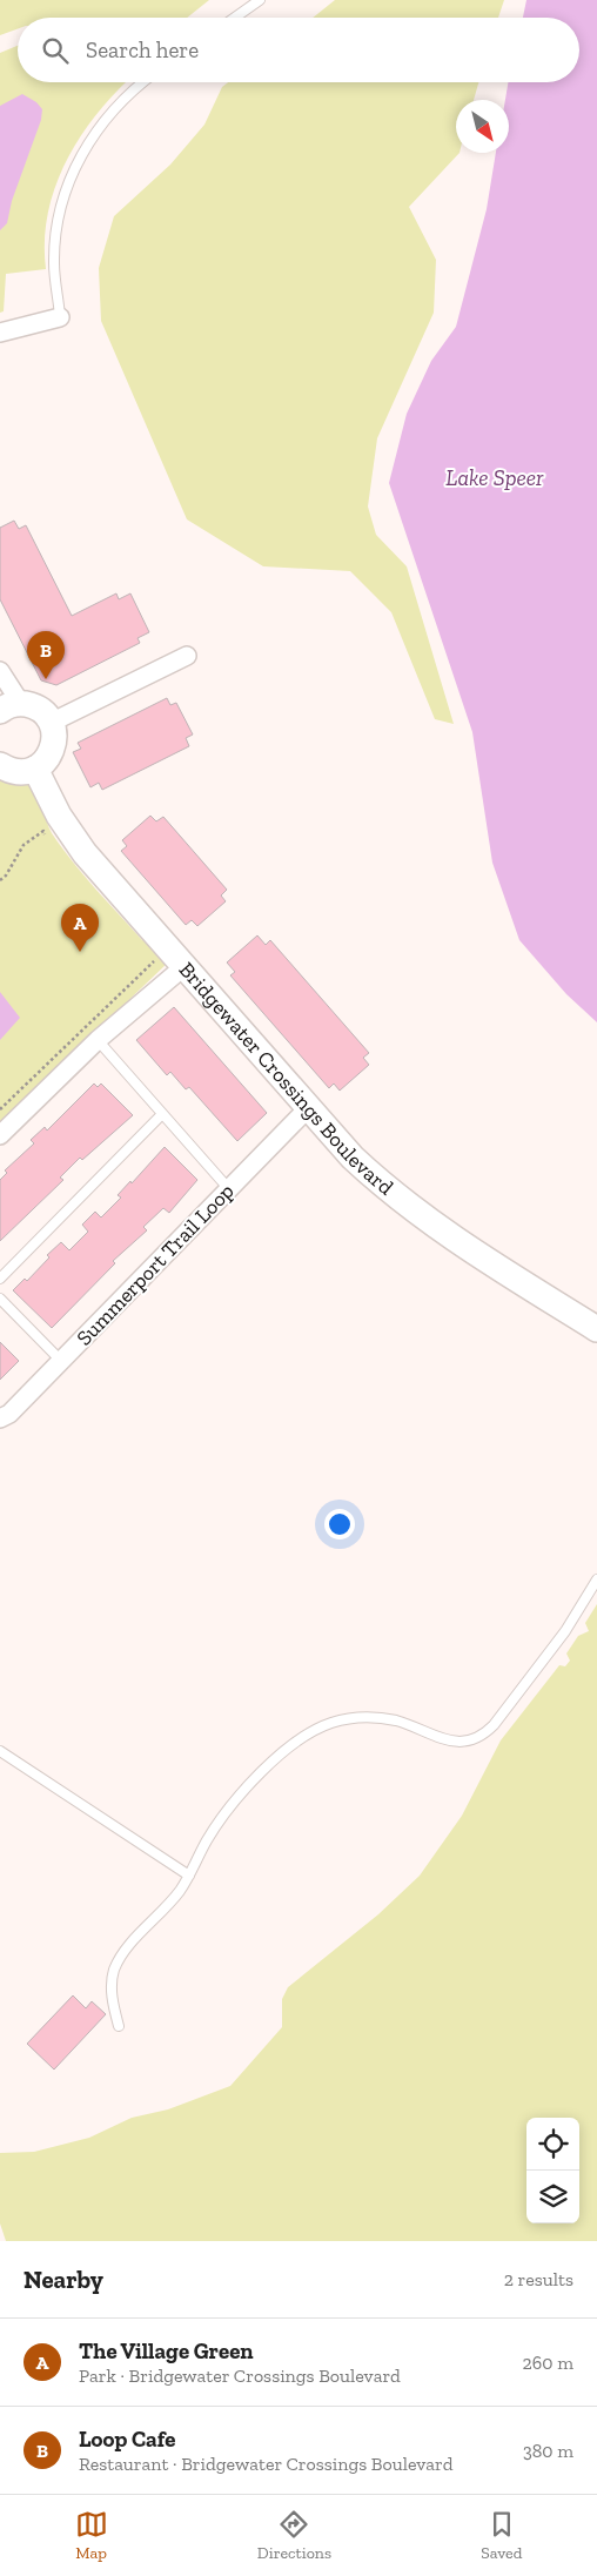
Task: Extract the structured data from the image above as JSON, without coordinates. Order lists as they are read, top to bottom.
{
  "streets": {
    "street": ["Bridgewater Crossings Boulevard", "Summerport Trail Loop"]
  },
  "crossings": [
    ["Bridgewater Crossings Boulevard", "Summerport Trail Loop"]
  ],
  "water": ["Lake Speer"],
  "north": "bottom right",
  "page": {
    "search": "Search here",
    "pins": ["B", "A"],
    "heading": ["Nearby", "2 results"],
    "list": [
      {
        "mark": "A",
        "name": "The Village Green",
        "note": "Park · Bridgewater Crossings Boulevard",
        "value": "260 m"
      },
      {
        "mark": "B",
        "name": "Loop Cafe",
        "note": "Restaurant · Bridgewater Crossings Boulevard",
        "value": "380 m"
      }
    ],
    "nav": ["Map", "Directions", "Saved"]
  }
}
